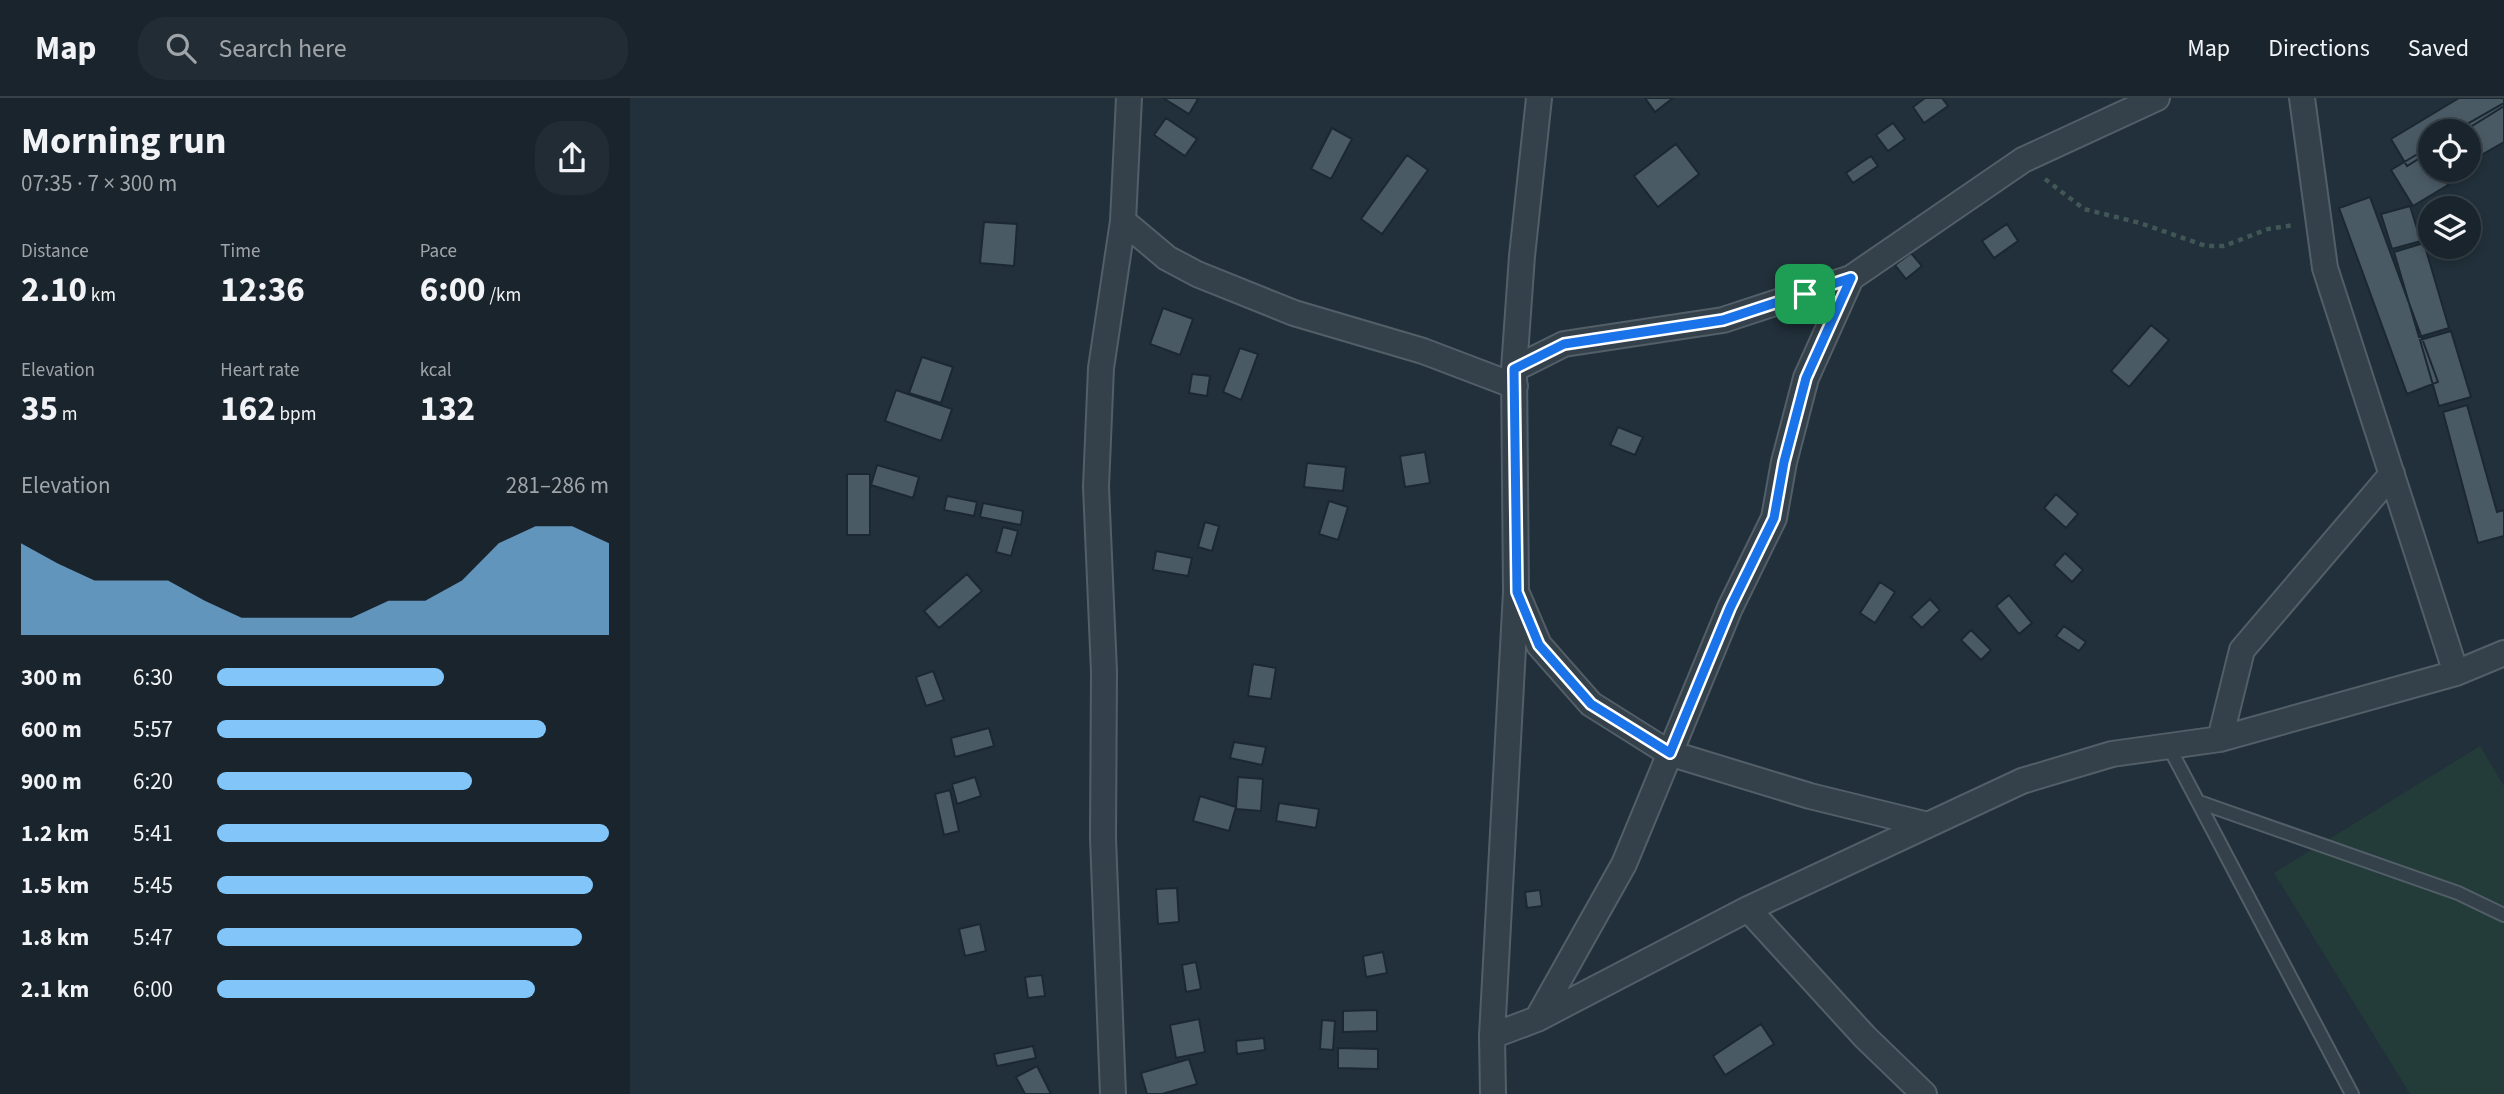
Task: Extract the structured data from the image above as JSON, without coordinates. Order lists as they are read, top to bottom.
{
  "page": {
    "header": "Map",
    "search": "Search here",
    "nav": ["Map", "Directions", "Saved"],
    "heading": ["Morning run", "07:35 · 7 × 300 m"],
    "stats": [
      ["Distance", "2.10 km"],
      ["Time", "12:36"],
      ["Pace", "6:00 /km"],
      ["Elevation", "35 m"],
      ["Heart rate", "162 bpm"],
      ["kcal", "132"]
    ],
    "chart": ["Elevation", "281–286 m"],
    "list": [
      {
        "name": "300 m",
        "note": "6:30"
      },
      {
        "name": "600 m",
        "note": "5:57"
      },
      {
        "name": "900 m",
        "note": "6:20"
      },
      {
        "name": "1.2 km",
        "note": "5:41"
      },
      {
        "name": "1.5 km",
        "note": "5:45"
      },
      {
        "name": "1.8 km",
        "note": "5:47"
      },
      {
        "name": "2.1 km",
        "note": "6:00"
      }
    ]
  }
}
